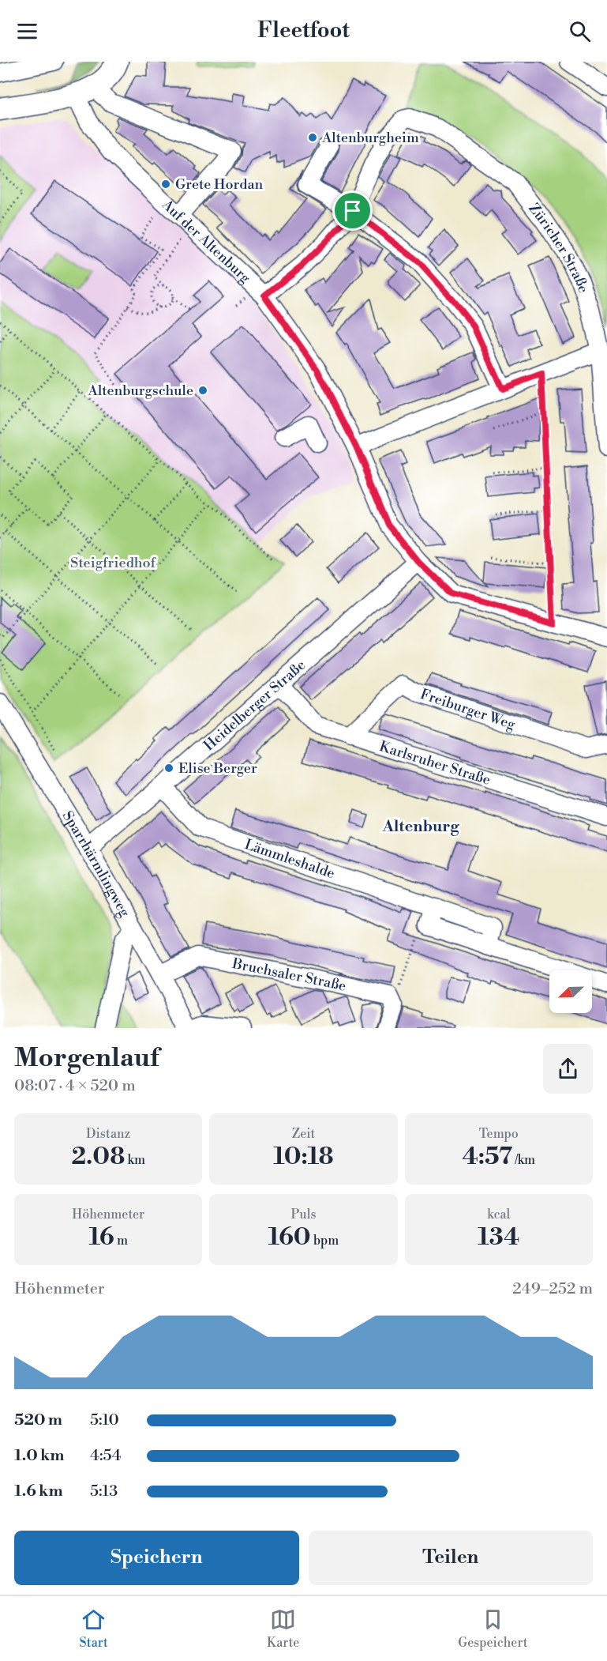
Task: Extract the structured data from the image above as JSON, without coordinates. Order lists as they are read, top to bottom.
{
  "streets": {
    "street": [
      "Auf der Altenburg",
      "Züricher Straße",
      "Heidelberger Straße",
      "Freiburger Weg",
      "Karlsruher Straße",
      "Lämmleshalde",
      "Sparrhärmlingweg",
      "Bruchsaler Straße"
    ]
  },
  "crossings": [
    ["Auf der Altenburg", "Heidelberger Straße"],
    ["Heidelberger Straße", "Karlsruher Straße"],
    ["Heidelberger Straße", "Lämmleshalde"],
    ["Heidelberger Straße", "Sparrhärmlingweg"],
    ["Freiburger Weg", "Karlsruher Straße"],
    ["Sparrhärmlingweg", "Bruchsaler Straße"]
  ],
  "districts": ["Altenburg"],
  "parks": ["Steigfriedhof"],
  "places": [
    "Altenburgheim",
    "Grete Hordan",
    "Altenburgschule",
    "Elise Berger"
  ],
  "north": "bottom left",
  "page": {
    "header": "Fleetfoot",
    "heading": ["Morgenlauf", "08:07 · 4 × 520 m"],
    "stats": [
      ["Distanz", "2.08 km"],
      ["Zeit", "10:18"],
      ["Tempo", "4:57 /km"],
      ["Höhenmeter", "16 m"],
      ["Puls", "160 bpm"],
      ["kcal", "134"]
    ],
    "chart": ["Höhenmeter", "249–252 m"],
    "list": [
      {
        "name": "520 m",
        "note": "5:10"
      },
      {
        "name": "1.0 km",
        "note": "4:54"
      },
      {
        "name": "1.6 km",
        "note": "5:13"
      }
    ],
    "buttons": ["Speichern", "Teilen"],
    "tabs": ["Start", "Karte", "Gespeichert"]
  }
}
